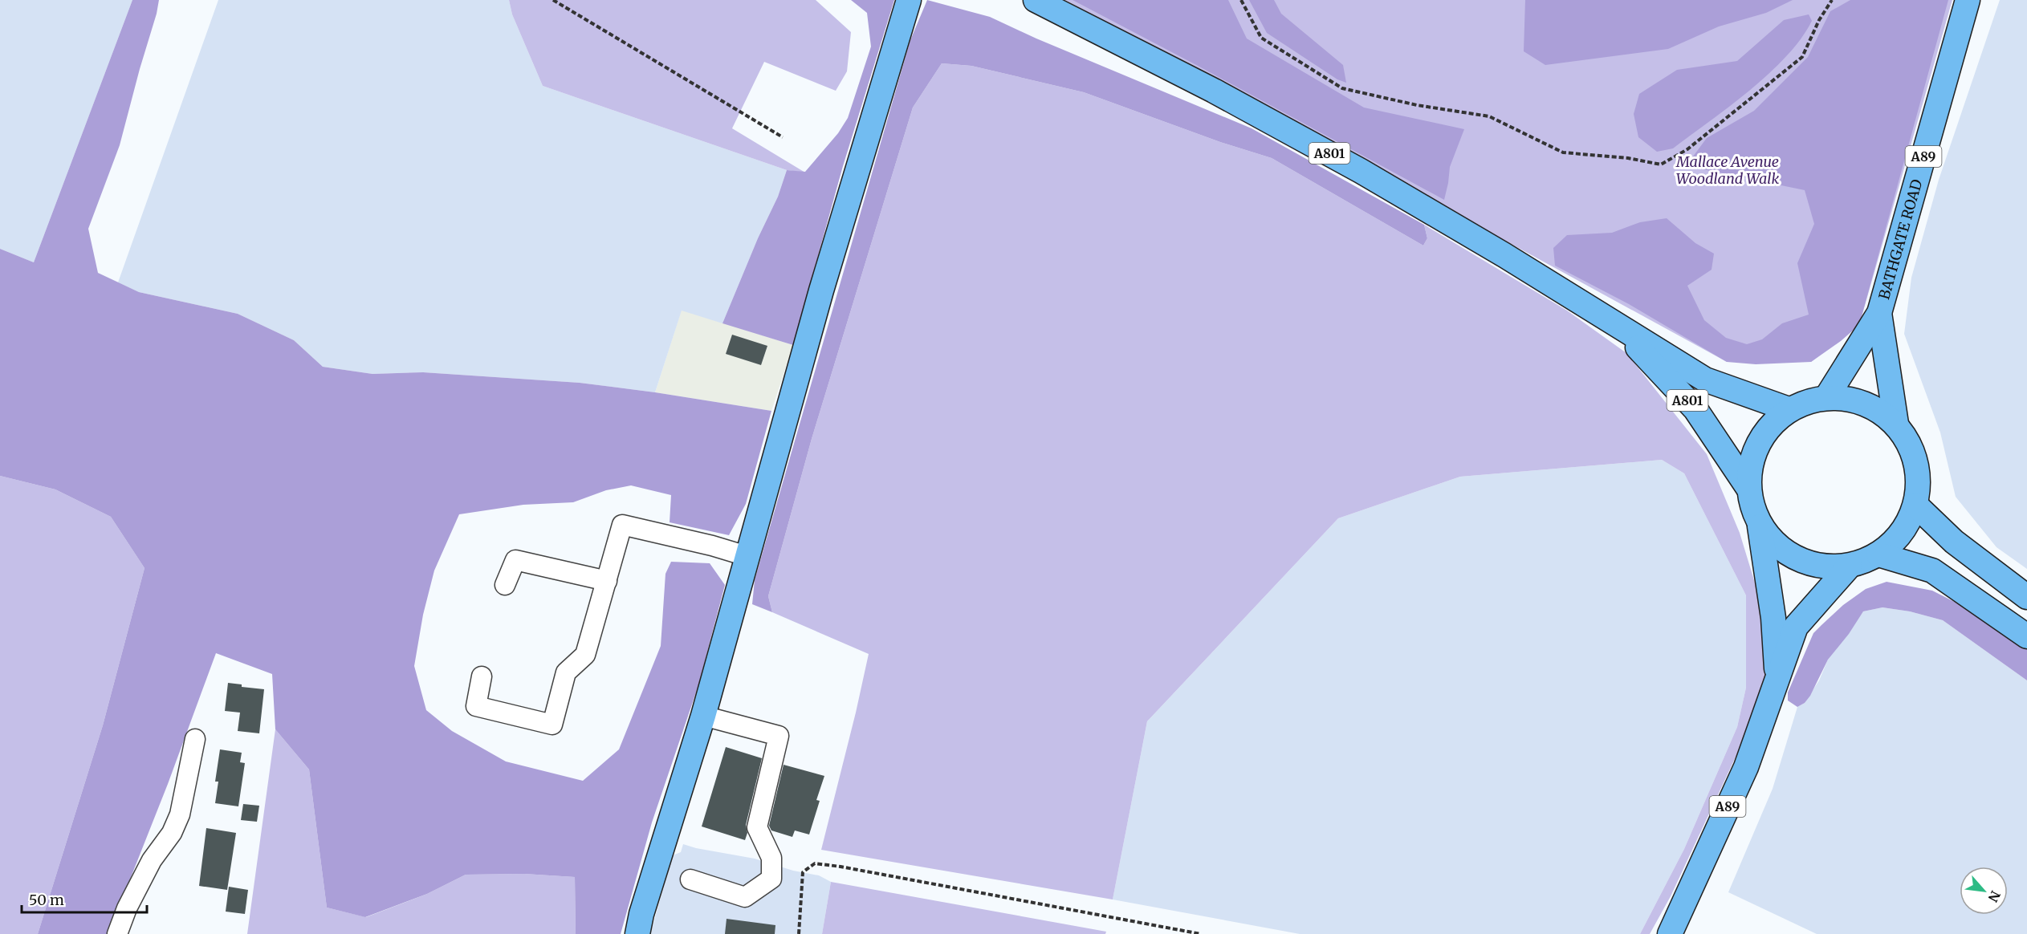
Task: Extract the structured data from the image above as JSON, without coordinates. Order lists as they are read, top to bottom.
{
  "streets": {
    "main road": ["A801", "A89", "BATHGATE ROAD"]
  },
  "crossings": [
    ["A801", "A89"],
    ["A801", "BATHGATE ROAD"],
    ["A89", "BATHGATE ROAD"]
  ],
  "parks": ["Mallace Avenue Woodland Walk"],
  "scale_bar": "50 m",
  "north": "bottom right"
}
